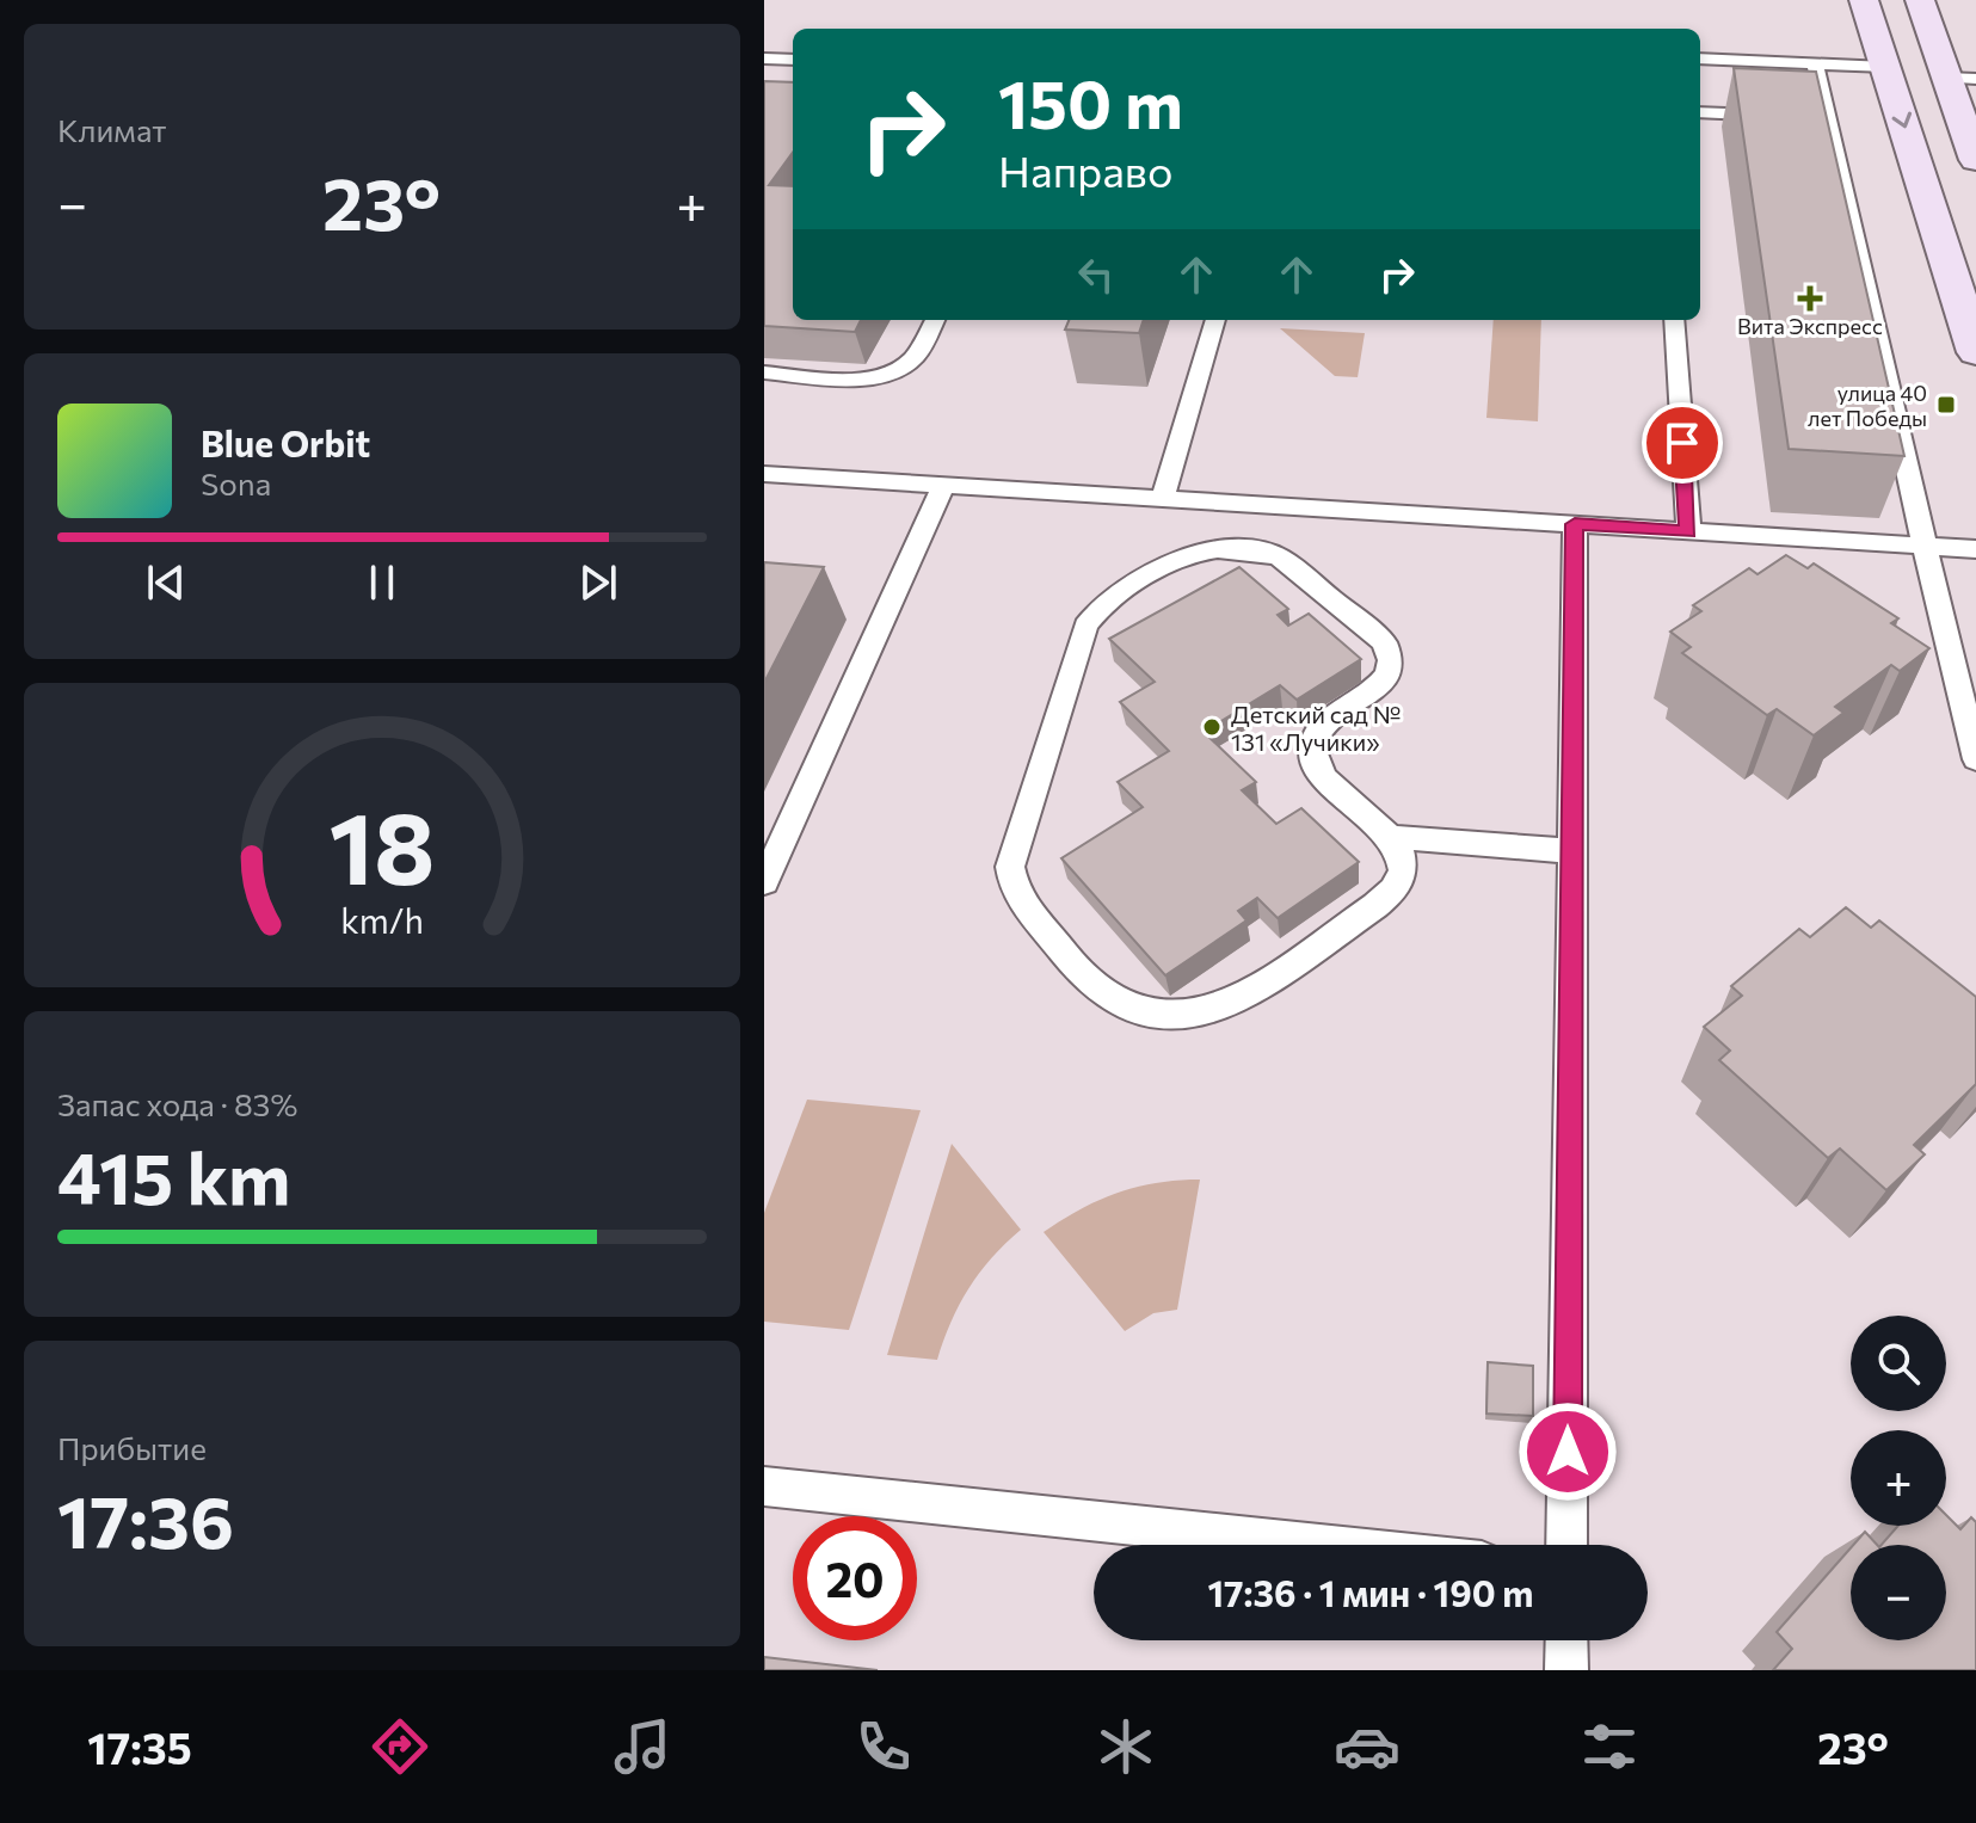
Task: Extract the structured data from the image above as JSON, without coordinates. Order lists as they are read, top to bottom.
{
  "places": {
    "health": ["Вита Экспресс"],
    "transit": ["улица 40 лет Победы"],
    "other": ["Детский сад № 131 «Лучики»"]
  },
  "page": {
    "tile": [
      "Климат",
      ["Запас хода · 83%", "415 km"],
      ["Прибытие", "17:36"]
    ],
    "turn": ["150 m", "Направо"],
    "heat": ["−", "23°", "+"],
    "song": ["Blue Orbit", "Sona"],
    "map_buttons": ["+", "−"],
    "limit": "20",
    "trip": "17:36 · 1 мин · 190 m",
    "tabs": ["17:35", "23°"],
    "gauge": ["18", "km/h"]
  }
}
